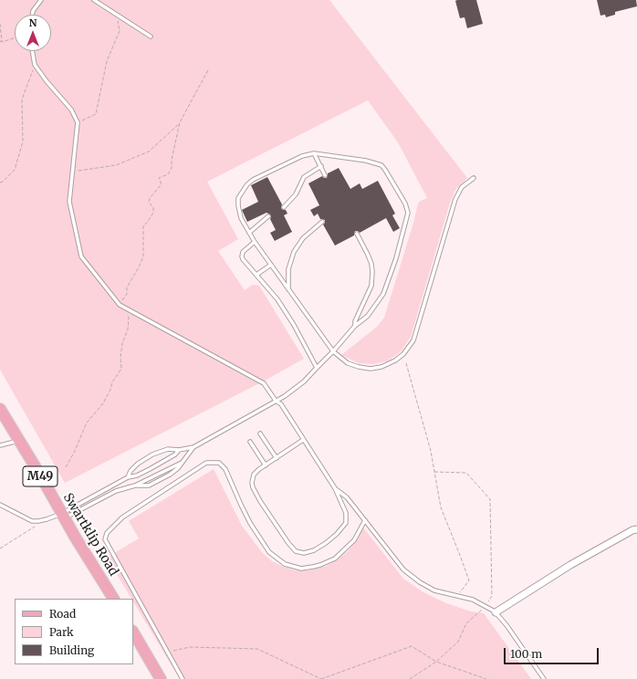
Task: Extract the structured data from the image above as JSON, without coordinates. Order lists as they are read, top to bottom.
{
  "streets": {
    "main road": ["M49", "Swartklip Road"]
  },
  "legend": ["Road", "Park", "Building"],
  "scale_bar": "100 m",
  "north": "top"
}
